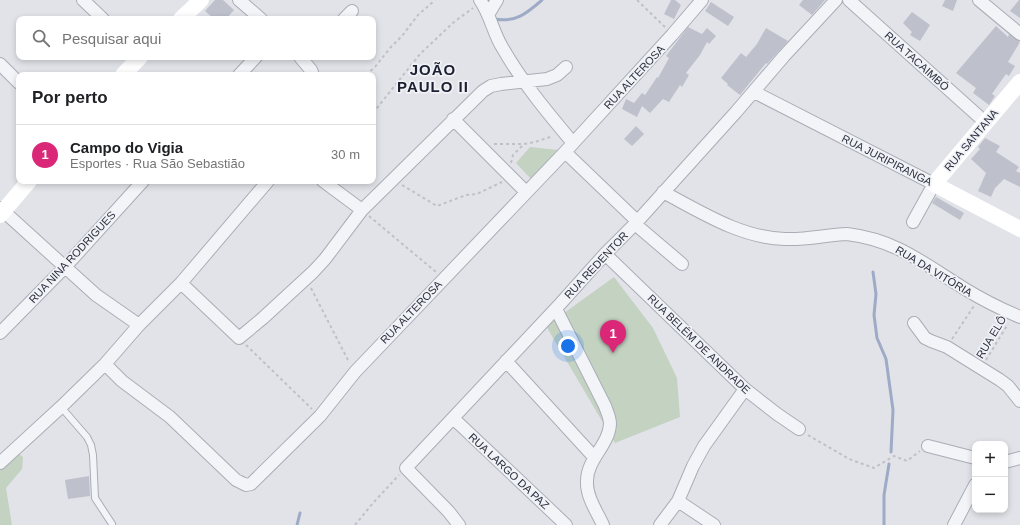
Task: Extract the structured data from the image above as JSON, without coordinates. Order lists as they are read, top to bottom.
{
  "streets": {
    "street": [
      "RUA TACAIMBÓ",
      "RUA ALTEROSA",
      "RUA SANTANA",
      "RUA JURIPIRANGA",
      "RUA NINA RODRIGUES",
      "RUA REDENTOR",
      "RUA DA VITÓRIA",
      "RUA BELÉM DE ANDRADE",
      "RUA LARGO DA PAZ"
    ],
    "path": ["RUA ELÔ"]
  },
  "crossings": [
    ["RUA TACAIMBÓ", "RUA SANTANA"],
    ["RUA SANTANA", "RUA JURIPIRANGA"],
    ["RUA JURIPIRANGA", "RUA REDENTOR"],
    ["RUA REDENTOR", "RUA DA VITÓRIA"],
    ["RUA REDENTOR", "RUA BELÉM DE ANDRADE"],
    ["RUA REDENTOR", "RUA LARGO DA PAZ"],
    ["RUA DA VITÓRIA", "RUA ELÔ"]
  ],
  "districts": ["JOÃO PAULO II"],
  "page": {
    "search": "Pesquisar aqui",
    "heading": "Por perto",
    "list": [
      {
        "mark": "1",
        "name": "Campo do Vigia",
        "note": "Esportes · Rua São Sebastião",
        "value": "30 m"
      }
    ],
    "pins": "1",
    "map_buttons": ["+", "−"]
  }
}
